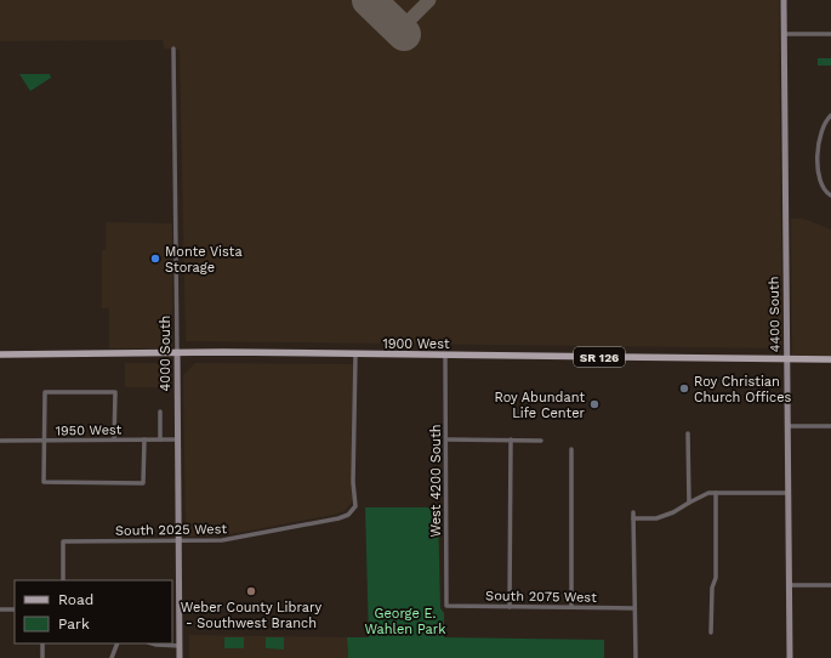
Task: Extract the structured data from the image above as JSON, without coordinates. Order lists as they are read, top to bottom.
{
  "streets": {
    "main road": ["1900 West", "SR 126"],
    "street": [
      "4400 South",
      "4000 South",
      "1950 West",
      "West 4200 South",
      "South 2025 West",
      "South 2075 West"
    ]
  },
  "crossings": [
    ["4400 South", "1900 West"],
    ["1900 West", "4000 South"],
    ["1900 West", "West 4200 South"],
    ["1900 West", "South 2025 West"],
    ["4000 South", "1950 West"],
    ["4000 South", "South 2025 West"],
    ["West 4200 South", "South 2075 West"]
  ],
  "parks": ["George E. Wahlen Park"],
  "places": [
    "Monte Vista Storage",
    "Roy Christian Church Offices",
    "Roy Abundant Life Center",
    "Weber County Library - Southwest Branch"
  ],
  "legend": ["Road", "Park"]
}
